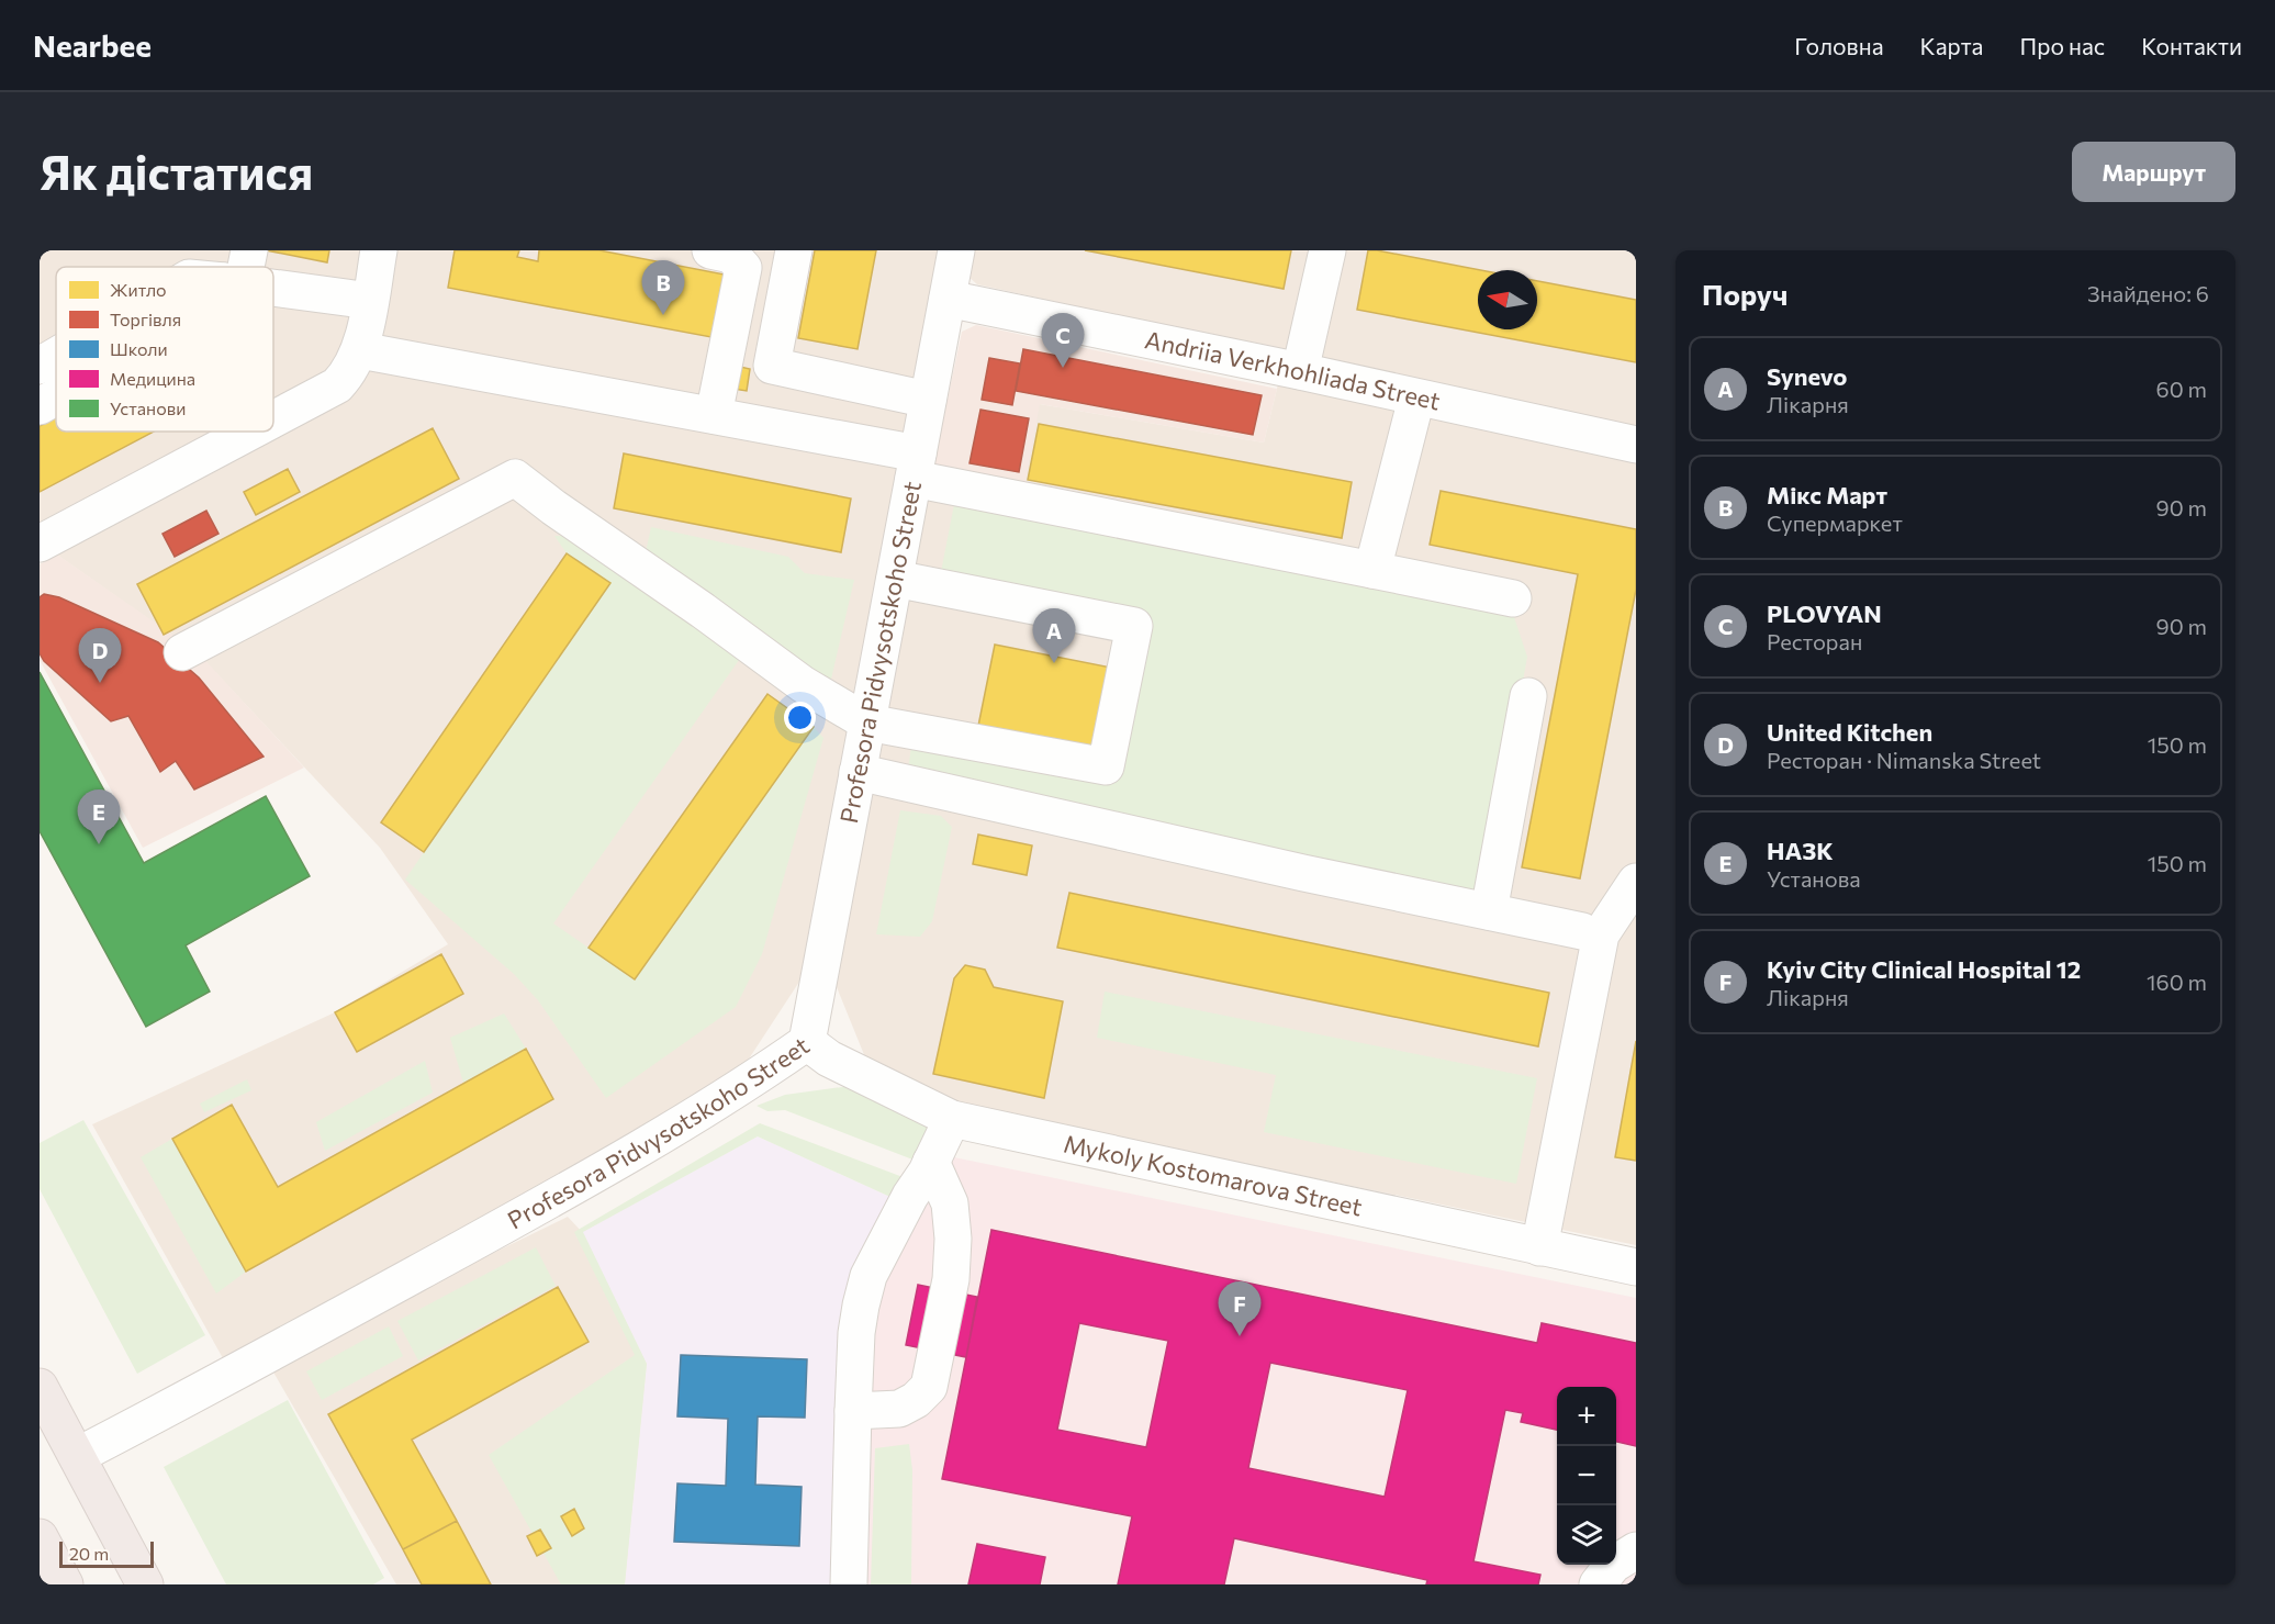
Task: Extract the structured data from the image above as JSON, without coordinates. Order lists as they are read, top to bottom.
{
  "streets": {
    "street": ["Andriia Verkhohliada Street", "Profesora Pidvysotskoho Street", "Mykoly Kostomarova Street"]
  },
  "crossings": [
    ["Andriia Verkhohliada Street", "Profesora Pidvysotskoho Street"],
    ["Profesora Pidvysotskoho Street", "Mykoly Kostomarova Street"]
  ],
  "legend": [
    "Житло",
    "Торгівля",
    "Школи",
    "Медицина",
    "Установи"
  ],
  "scale_bar": "20 m",
  "north": "left",
  "page": {
    "header": "Nearbee",
    "nav": [
      "Головна",
      "Карта",
      "Про нас",
      "Контакти"
    ],
    "buttons": "Маршрут",
    "title": "Як дістатися",
    "heading": ["Поруч", "Знайдено: 6"],
    "pins": [
      "B",
      "C",
      "A",
      "D",
      "E",
      "F"
    ],
    "list": [
      {
        "mark": "A",
        "name": "Synevo",
        "note": "Лікарня",
        "value": "60 m"
      },
      {
        "mark": "B",
        "name": "Мікс Март",
        "note": "Супермаркет",
        "value": "90 m"
      },
      {
        "mark": "C",
        "name": "PLOVYAN",
        "note": "Ресторан",
        "value": "90 m"
      },
      {
        "mark": "D",
        "name": "United Kitchen",
        "note": "Ресторан · Nimanska Street",
        "value": "150 m"
      },
      {
        "mark": "E",
        "name": "НАЗК",
        "note": "Установа",
        "value": "150 m"
      },
      {
        "mark": "F",
        "name": "Kyiv City Clinical Hospital 12",
        "note": "Лікарня",
        "value": "160 m"
      }
    ],
    "map_buttons": ["+", "−"],
    "scale": "20 m"
  }
}
